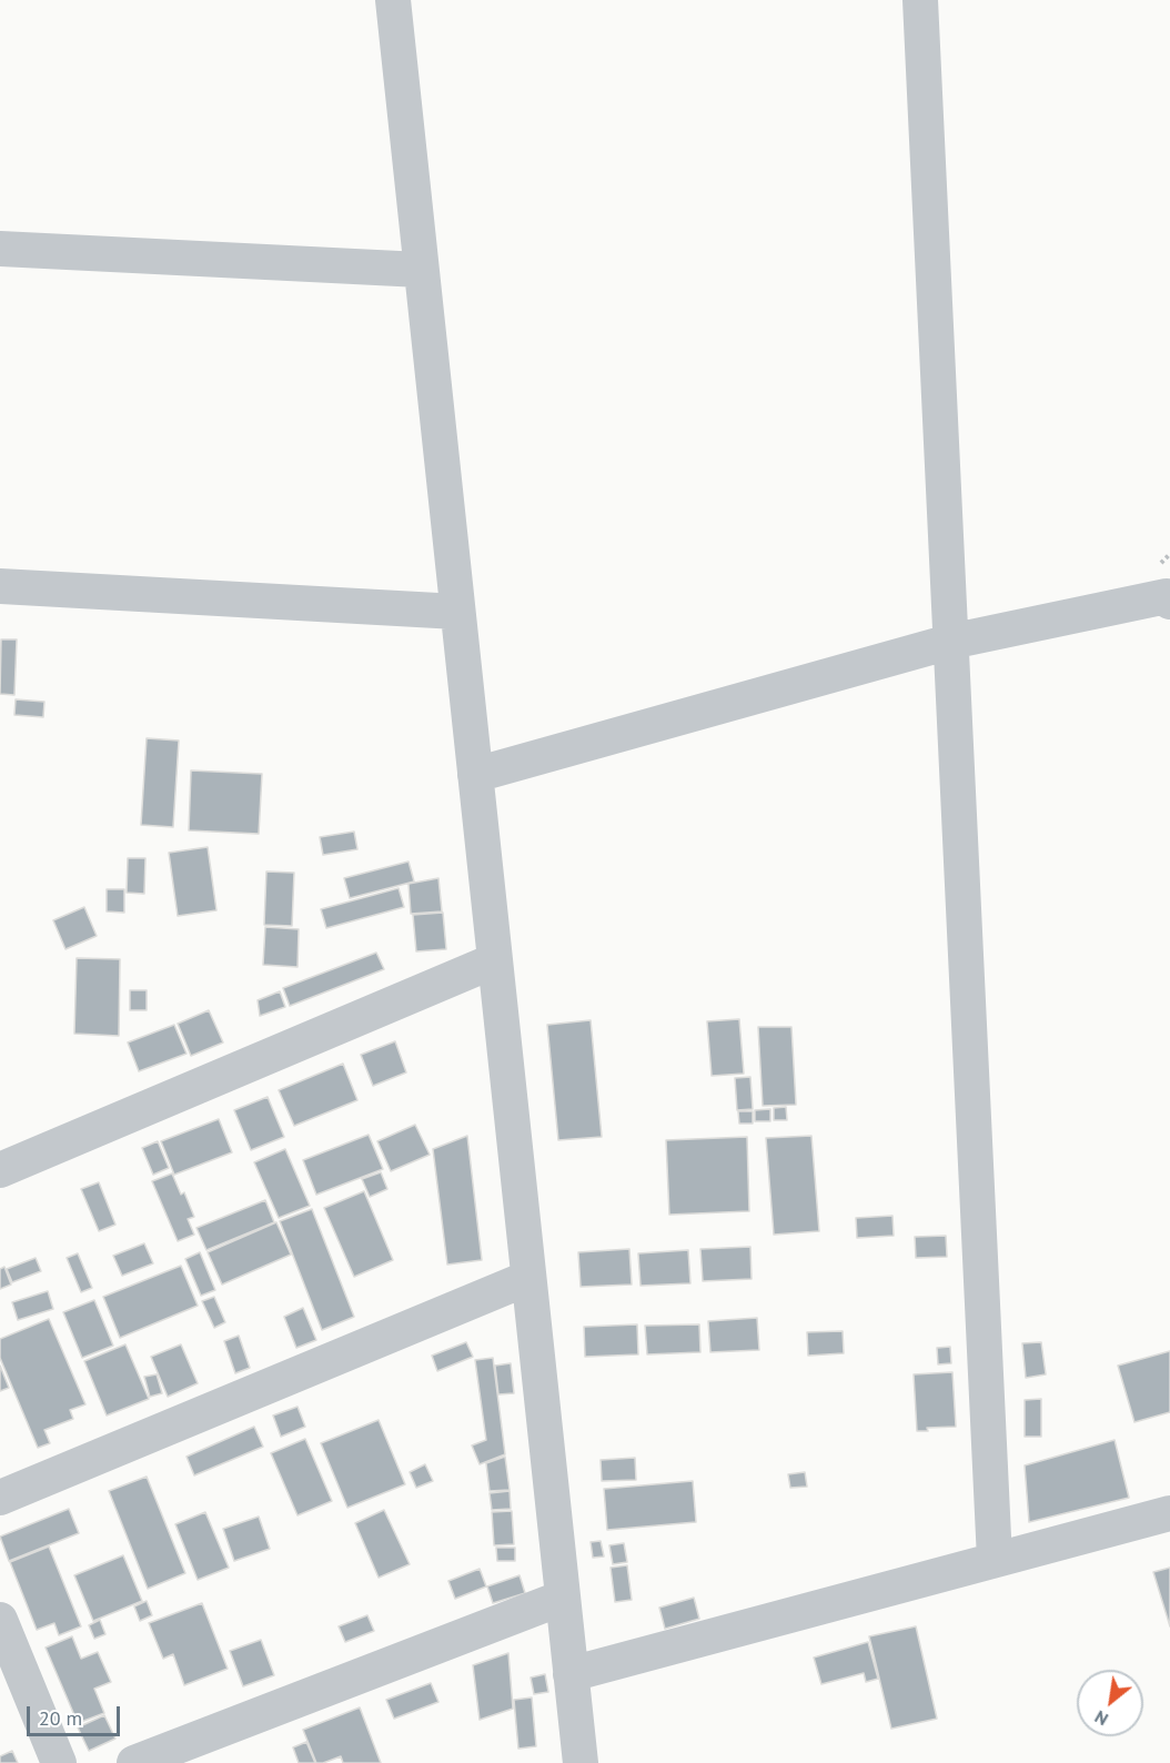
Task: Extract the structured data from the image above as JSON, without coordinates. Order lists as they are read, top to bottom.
{
  "scale_bar": "20 m",
  "north": "bottom left"
}
